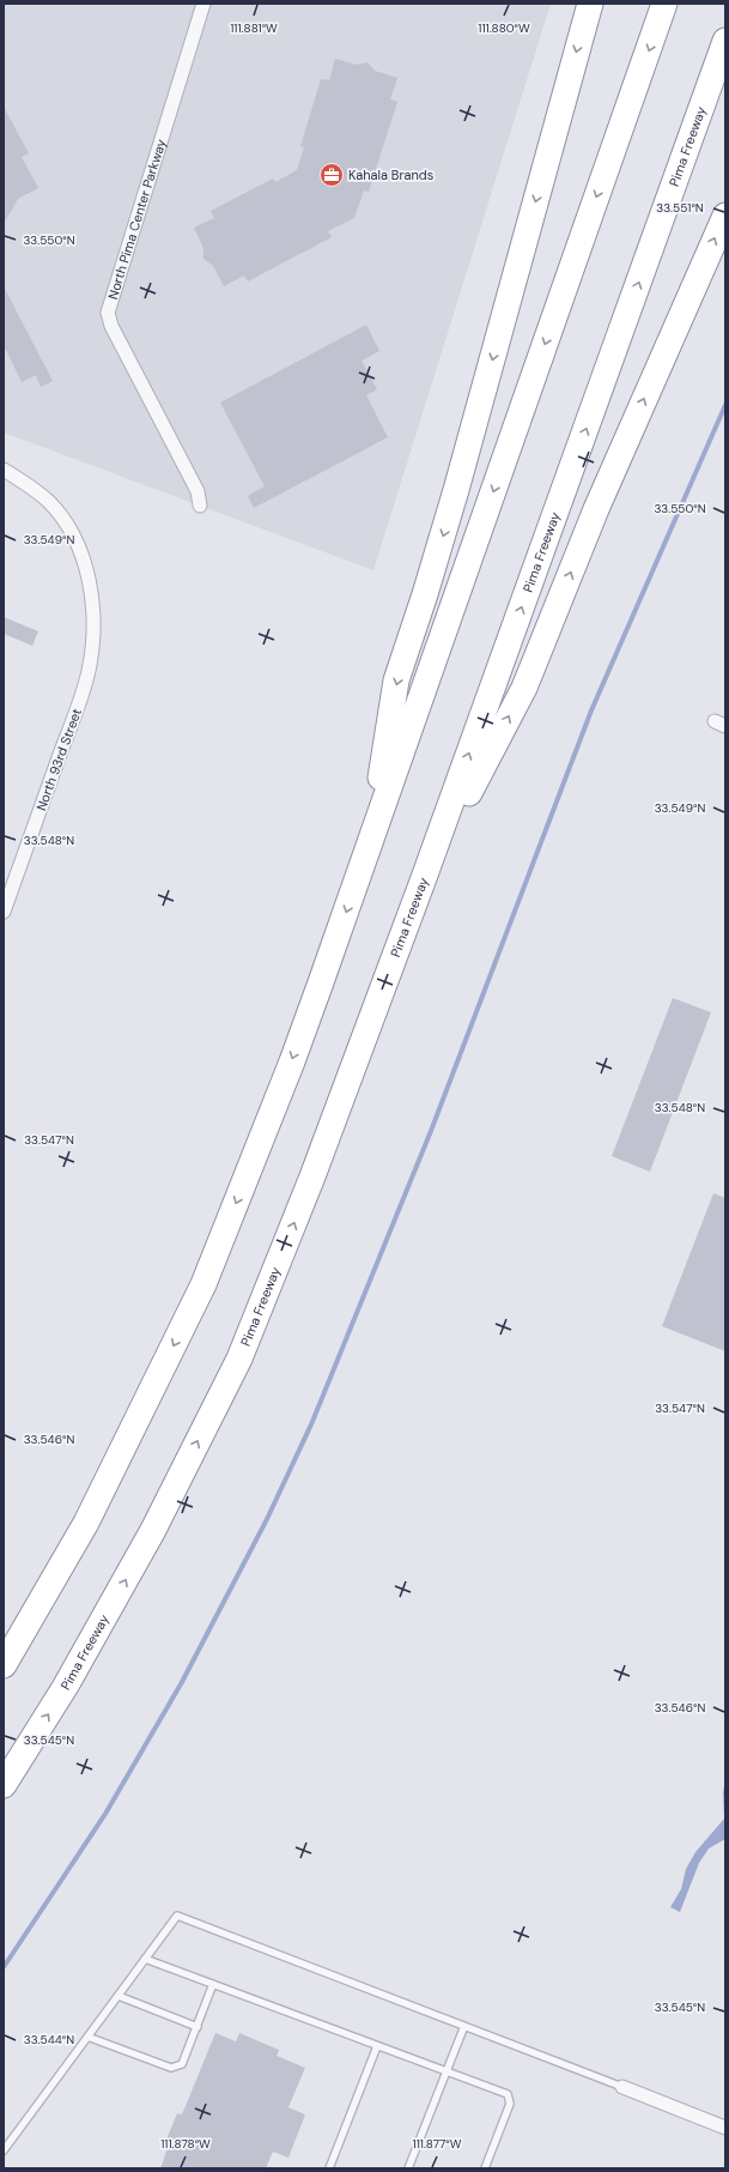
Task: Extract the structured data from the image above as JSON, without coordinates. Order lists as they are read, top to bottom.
{
  "streets": {
    "highway": ["Pima Freeway"],
    "street": ["North Pima Center Parkway", "North 93rd Street"]
  },
  "places": {
    "office": ["Kahala Brands"]
  },
  "coordinates": [
    "111.881°W",
    "111.880°W",
    "33.551°N",
    "33.550°N",
    "33.549°N",
    "33.548°N",
    "33.547°N",
    "33.546°N",
    "33.545°N",
    "33.544°N",
    "111.878°W",
    "111.877°W"
  ]
}
